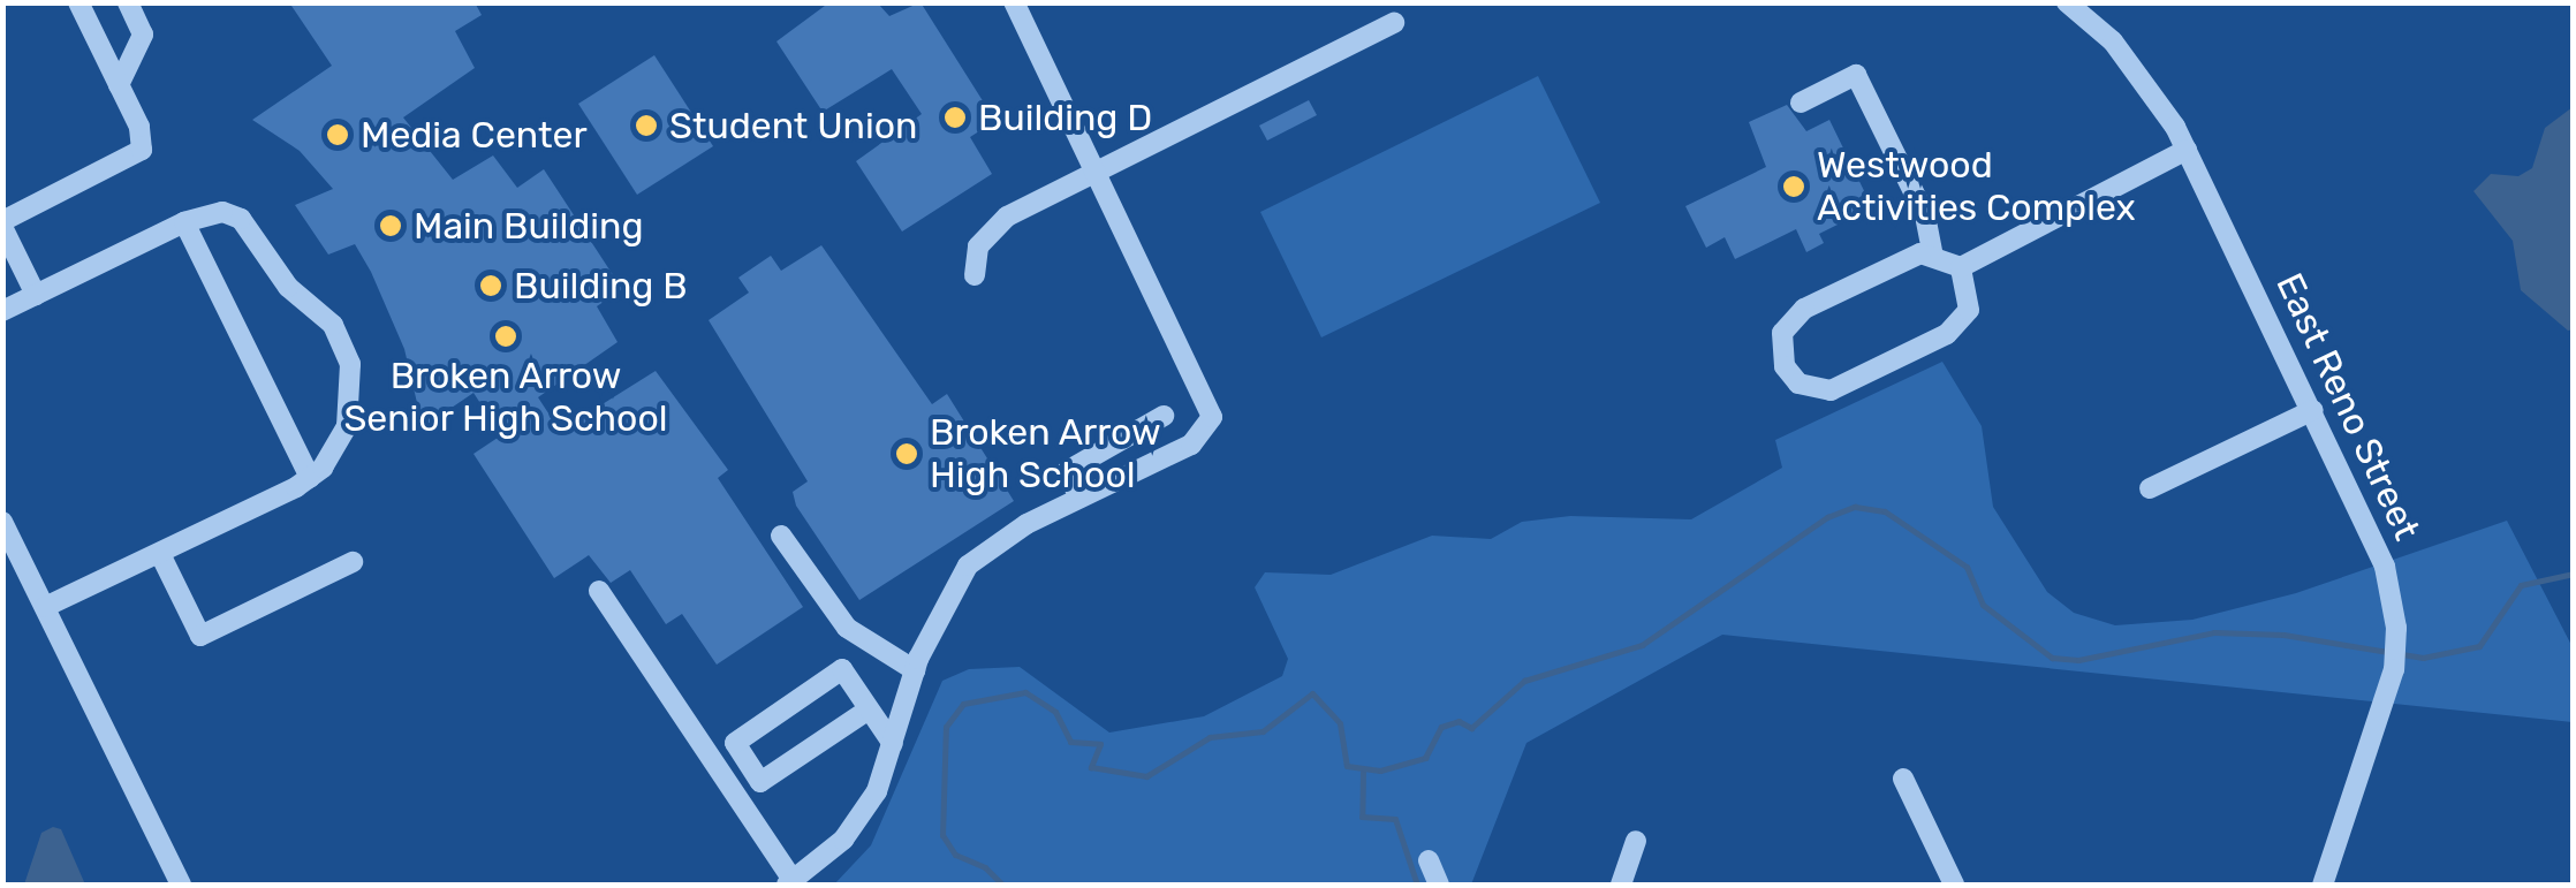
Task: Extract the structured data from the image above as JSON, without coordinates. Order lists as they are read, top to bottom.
{
  "streets": {
    "street": ["East Reno Street"]
  },
  "places": [
    "Building D",
    "Student Union",
    "Media Center",
    "Westwood Activities Complex",
    "Main Building",
    "Building B",
    "Broken Arrow Senior High School",
    "Broken Arrow High School"
  ]
}
